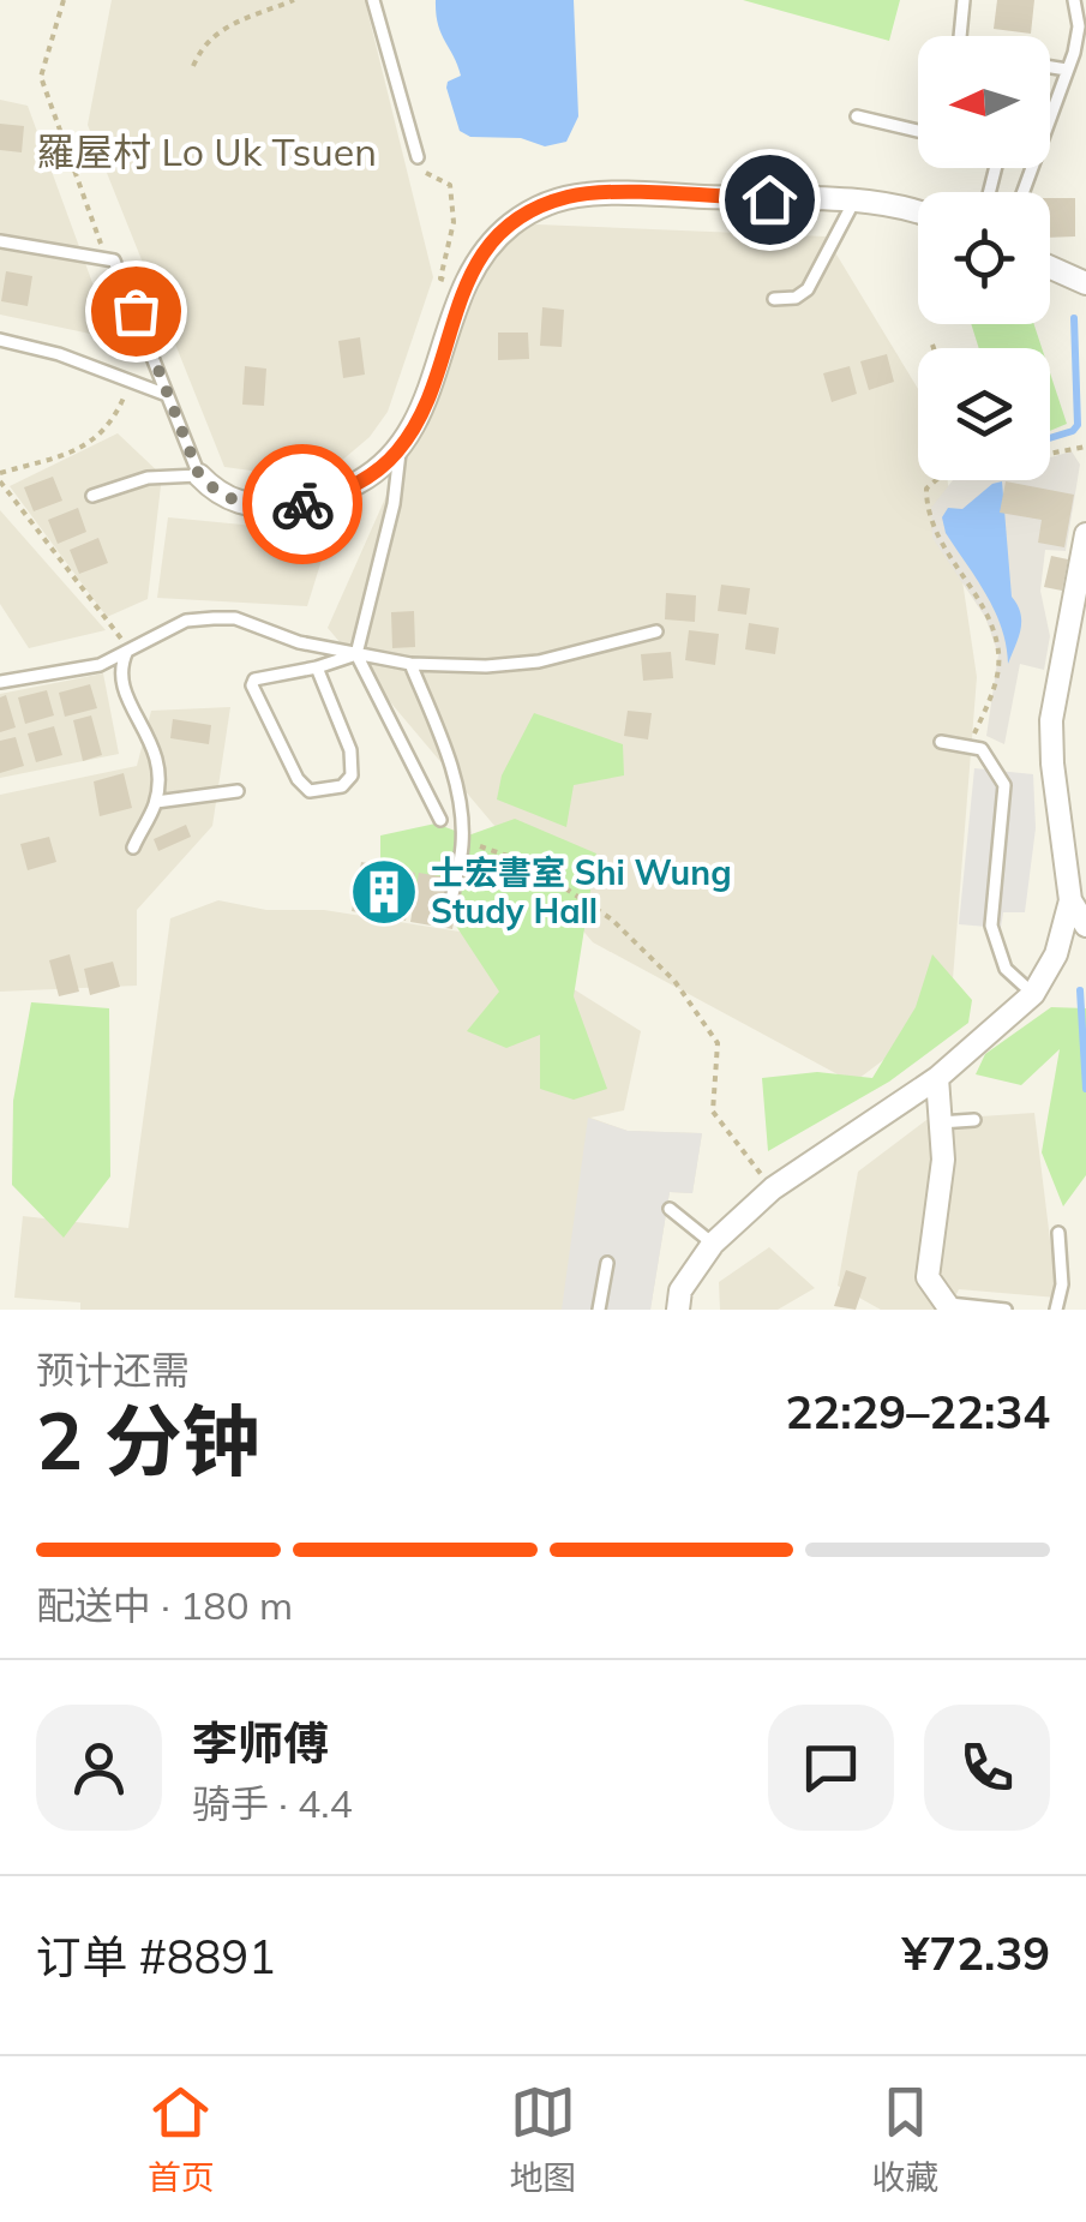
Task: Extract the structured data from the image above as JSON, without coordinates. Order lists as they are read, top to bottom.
{
  "districts": ["羅屋村 Lo Uk Tsuen"],
  "places": {
    "building": ["士宏書室 Shi Wung Study Hall"]
  },
  "north": "left",
  "page": {
    "heading": ["2 分钟", "预计还需", "22:29–22:34"],
    "panel": [
      "李师傅",
      "骑手 · 4.4",
      "订单 #8891",
      "¥72.39"
    ],
    "bar": "配送中 · 180 m",
    "tabs": ["首页", "地图", "收藏"]
  }
}
